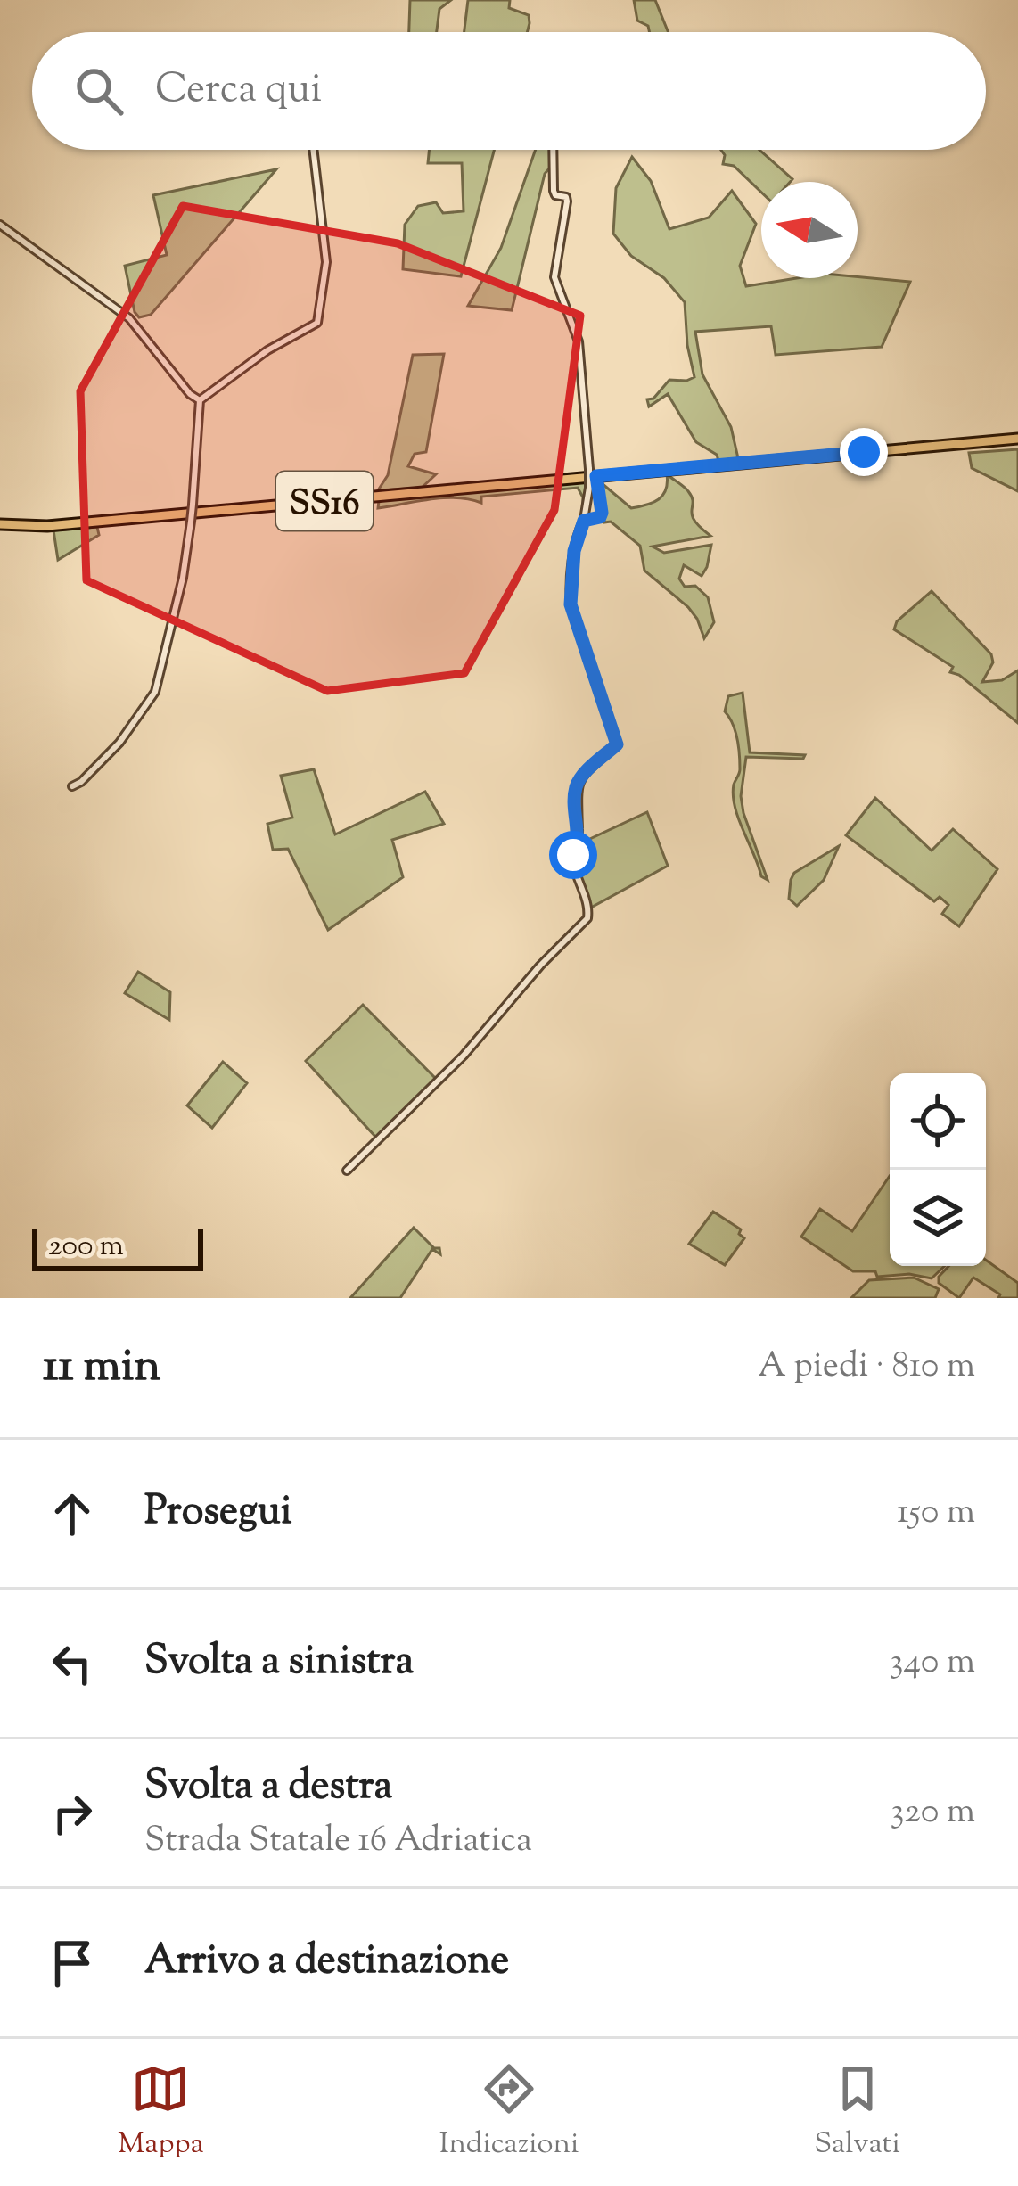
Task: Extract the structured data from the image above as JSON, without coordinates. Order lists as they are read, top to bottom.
{
  "streets": {
    "main road": ["SS16"]
  },
  "scale_bar": "200 m",
  "north": "left",
  "page": {
    "search": "Cerca qui",
    "scale": "200 m",
    "heading": ["11 min", "A piedi · 810 m"],
    "list": [
      ["Prosegui", "150 m"],
      ["Svolta a sinistra", "340 m"],
      ["Svolta a destra", "Strada Statale 16 Adriatica", "320 m"],
      "Arrivo a destinazione"
    ],
    "nav": ["Mappa", "Indicazioni", "Salvati"]
  }
}
